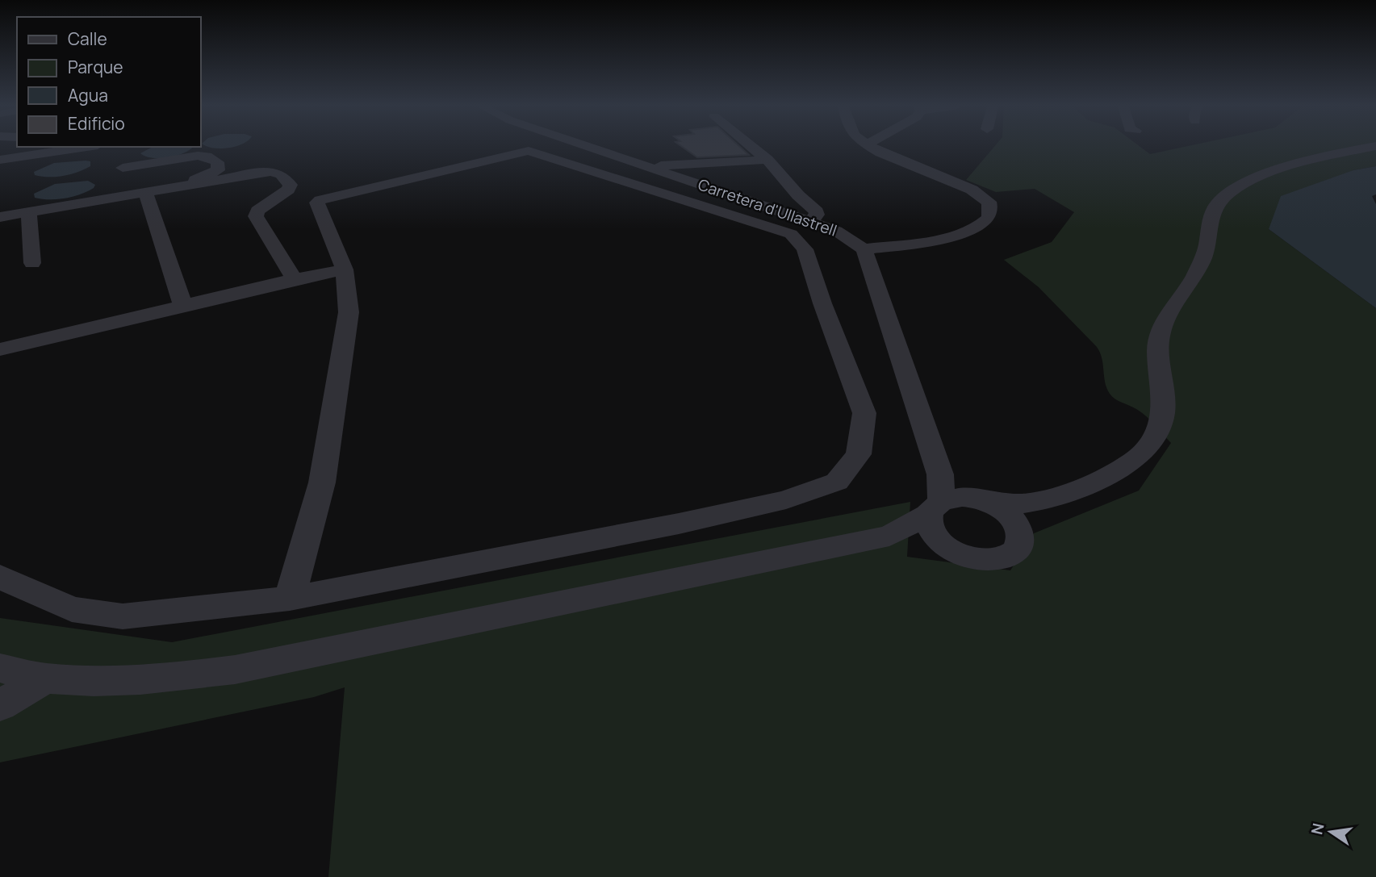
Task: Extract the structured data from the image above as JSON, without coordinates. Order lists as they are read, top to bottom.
{
  "streets": {
    "street": ["Carretera d'Ullastrell"]
  },
  "legend": [
    "Calle",
    "Parque",
    "Agua",
    "Edificio"
  ],
  "north": "left"
}
